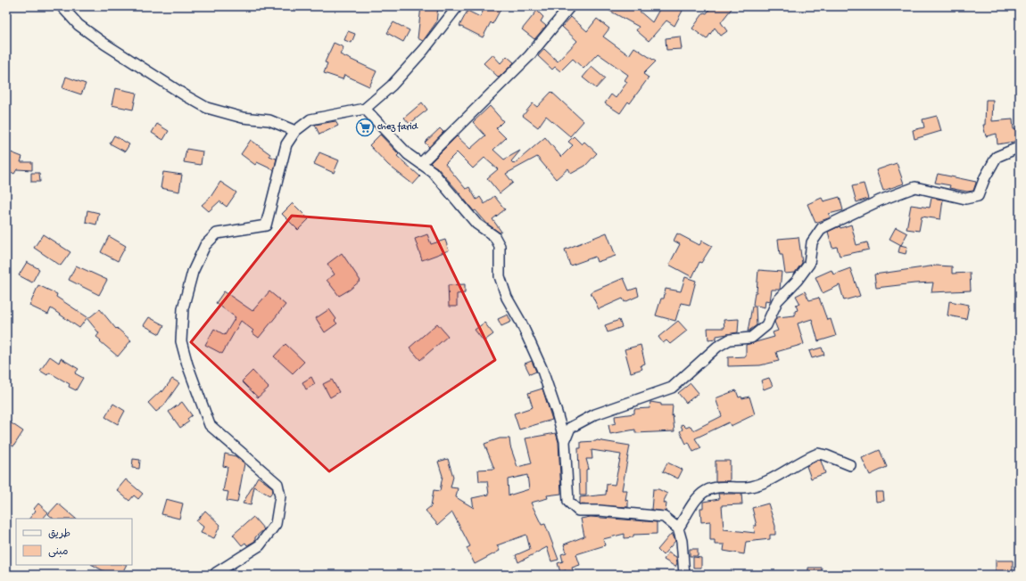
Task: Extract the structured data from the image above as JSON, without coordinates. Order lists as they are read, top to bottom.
{
  "places": {
    "supermarket": ["chez farid"]
  },
  "legend": ["طريق", "مبنى"]
}
